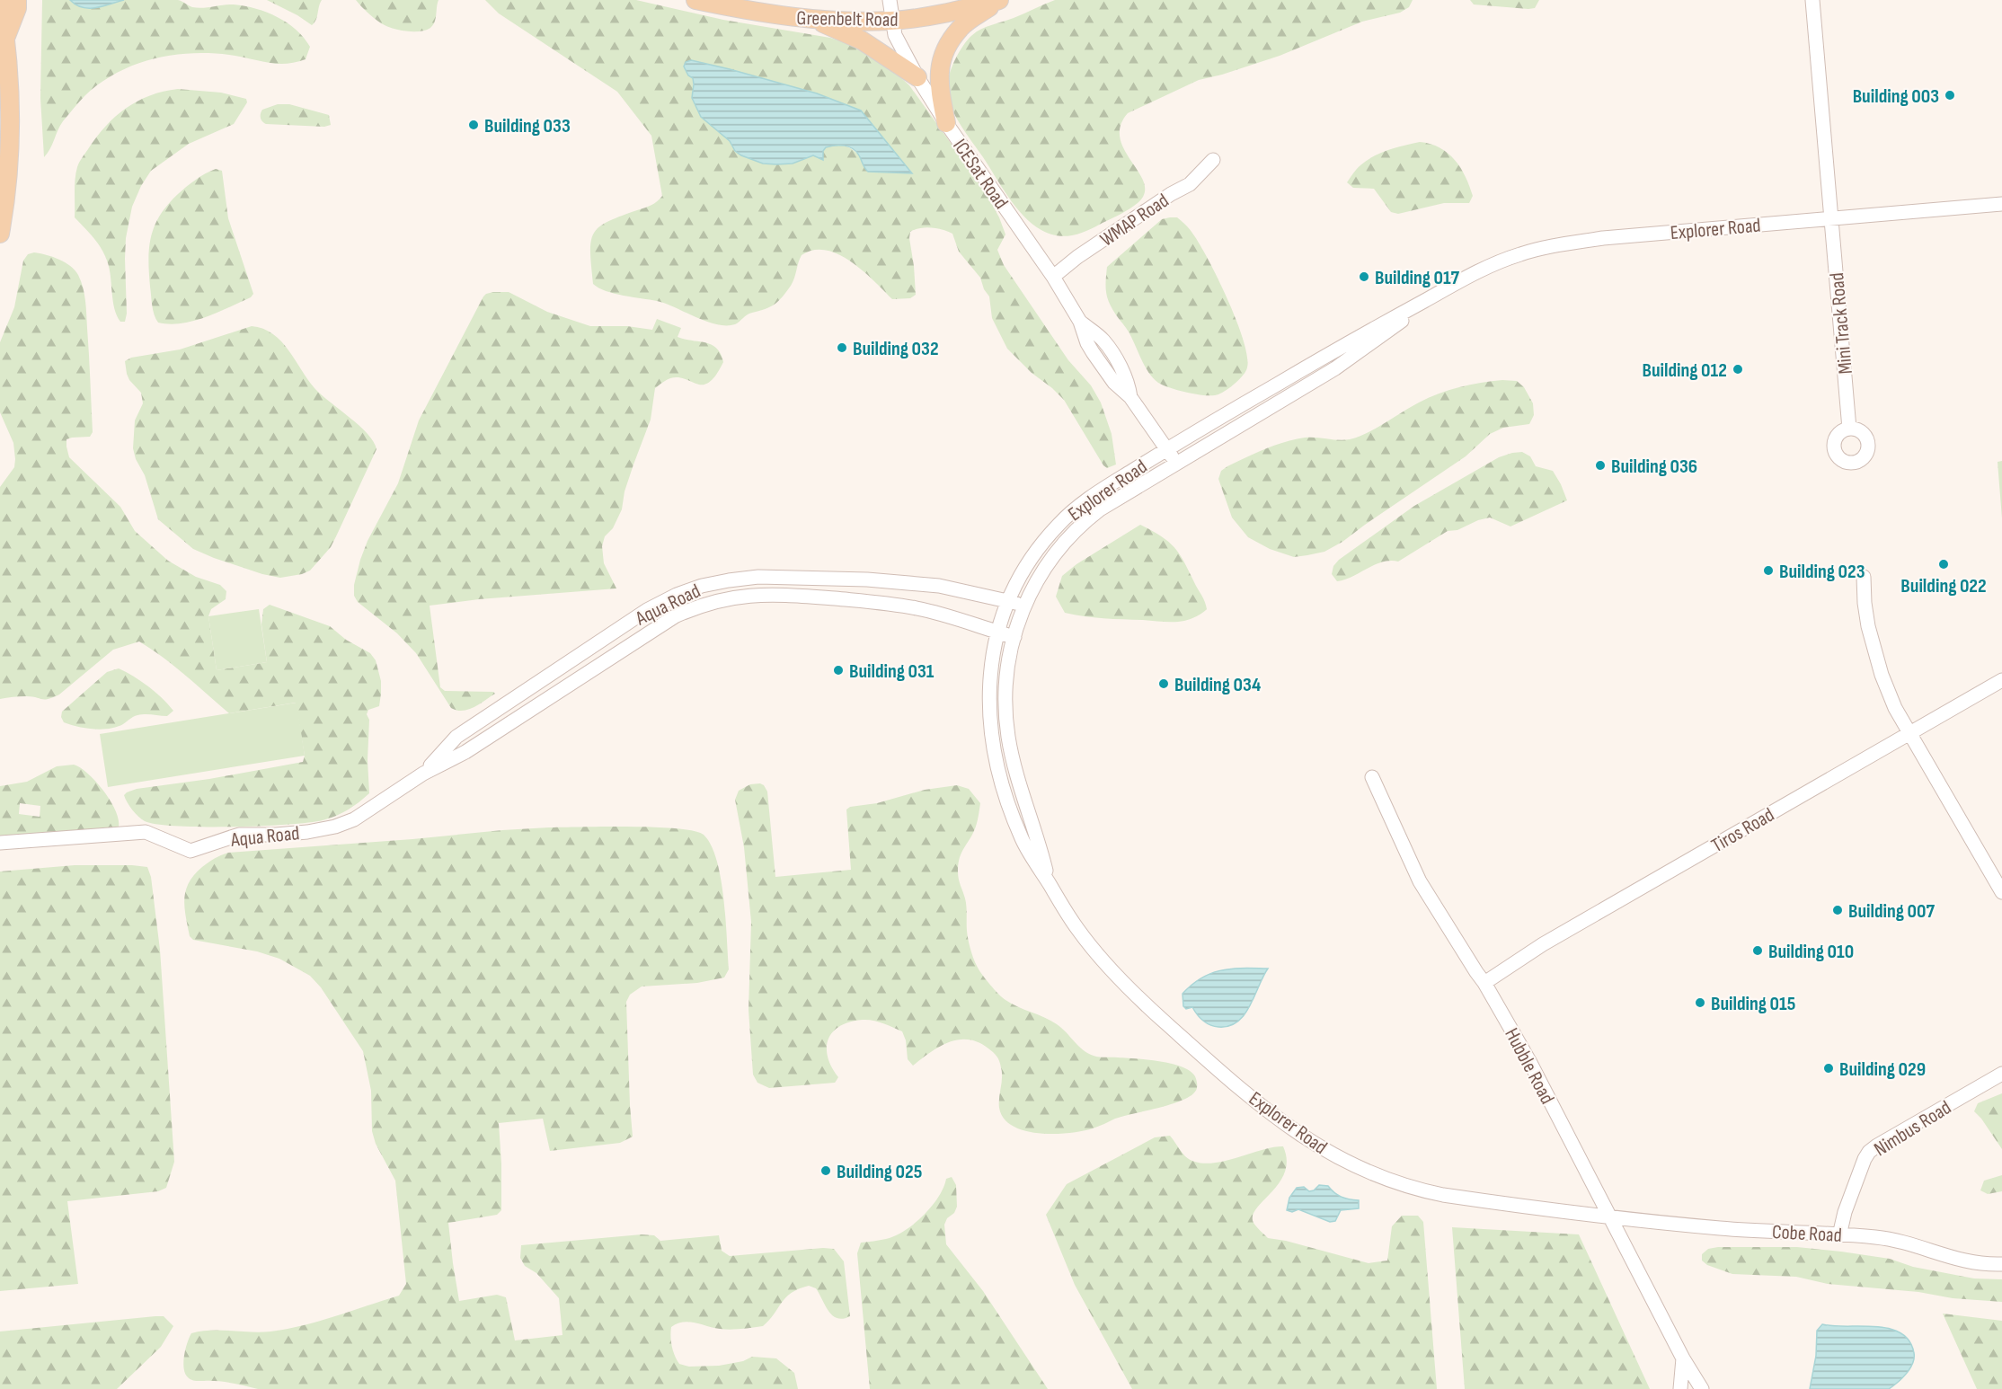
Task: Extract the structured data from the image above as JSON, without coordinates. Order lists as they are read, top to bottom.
{
  "streets": {
    "main road": ["Greenbelt Road"],
    "street": [
      "ICESat Road",
      "WMAP Road",
      "Explorer Road",
      "Mini Track Road",
      "Aqua Road",
      "Tiros Road",
      "Hubble Road",
      "Nimbus Road",
      "Cobe Road"
    ]
  },
  "crossings": [
    ["Greenbelt Road", "ICESat Road"],
    ["ICESat Road", "WMAP Road"],
    ["ICESat Road", "Explorer Road"],
    ["Explorer Road", "Mini Track Road"],
    ["Explorer Road", "Aqua Road"],
    ["Explorer Road", "Hubble Road"],
    ["Explorer Road", "Cobe Road"],
    ["Tiros Road", "Hubble Road"],
    ["Hubble Road", "Cobe Road"],
    ["Nimbus Road", "Cobe Road"]
  ],
  "places": [
    "Building 003",
    "Building 033",
    "Building 017",
    "Building 032",
    "Building 012",
    "Building 036",
    "Building 022",
    "Building 023",
    "Building 031",
    "Building 034",
    "Building 007",
    "Building 010",
    "Building 015",
    "Building 029",
    "Building 025"
  ]
}
